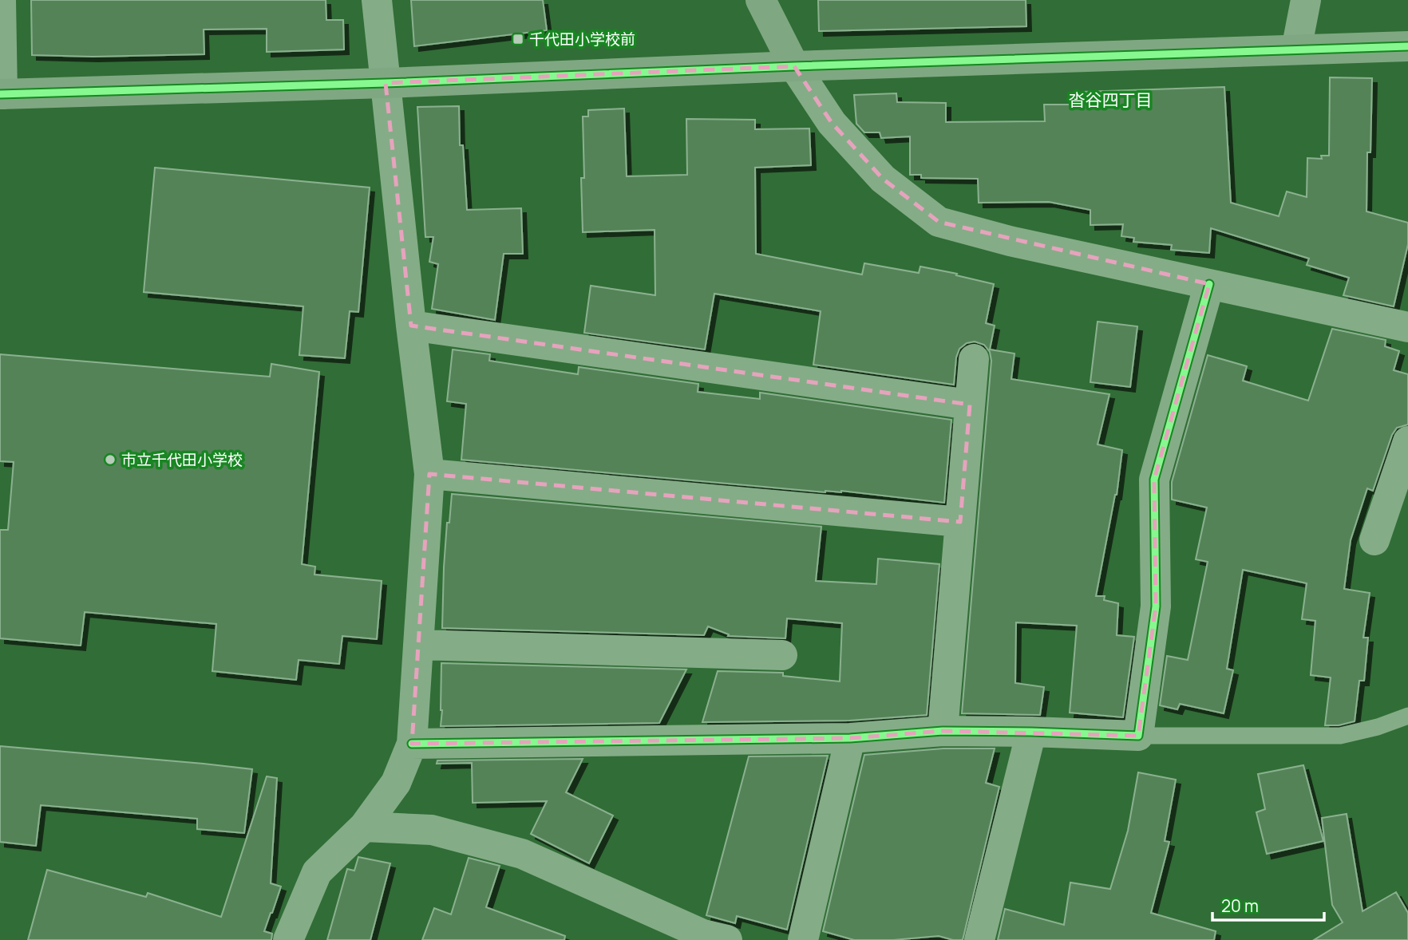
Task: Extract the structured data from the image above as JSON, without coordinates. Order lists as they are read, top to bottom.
{
  "districts": ["沓谷四丁目"],
  "places": {
    "transit": ["千代田小学校前"],
    "other": ["市立千代田小学校"]
  },
  "scale_bar": "20 m"
}
